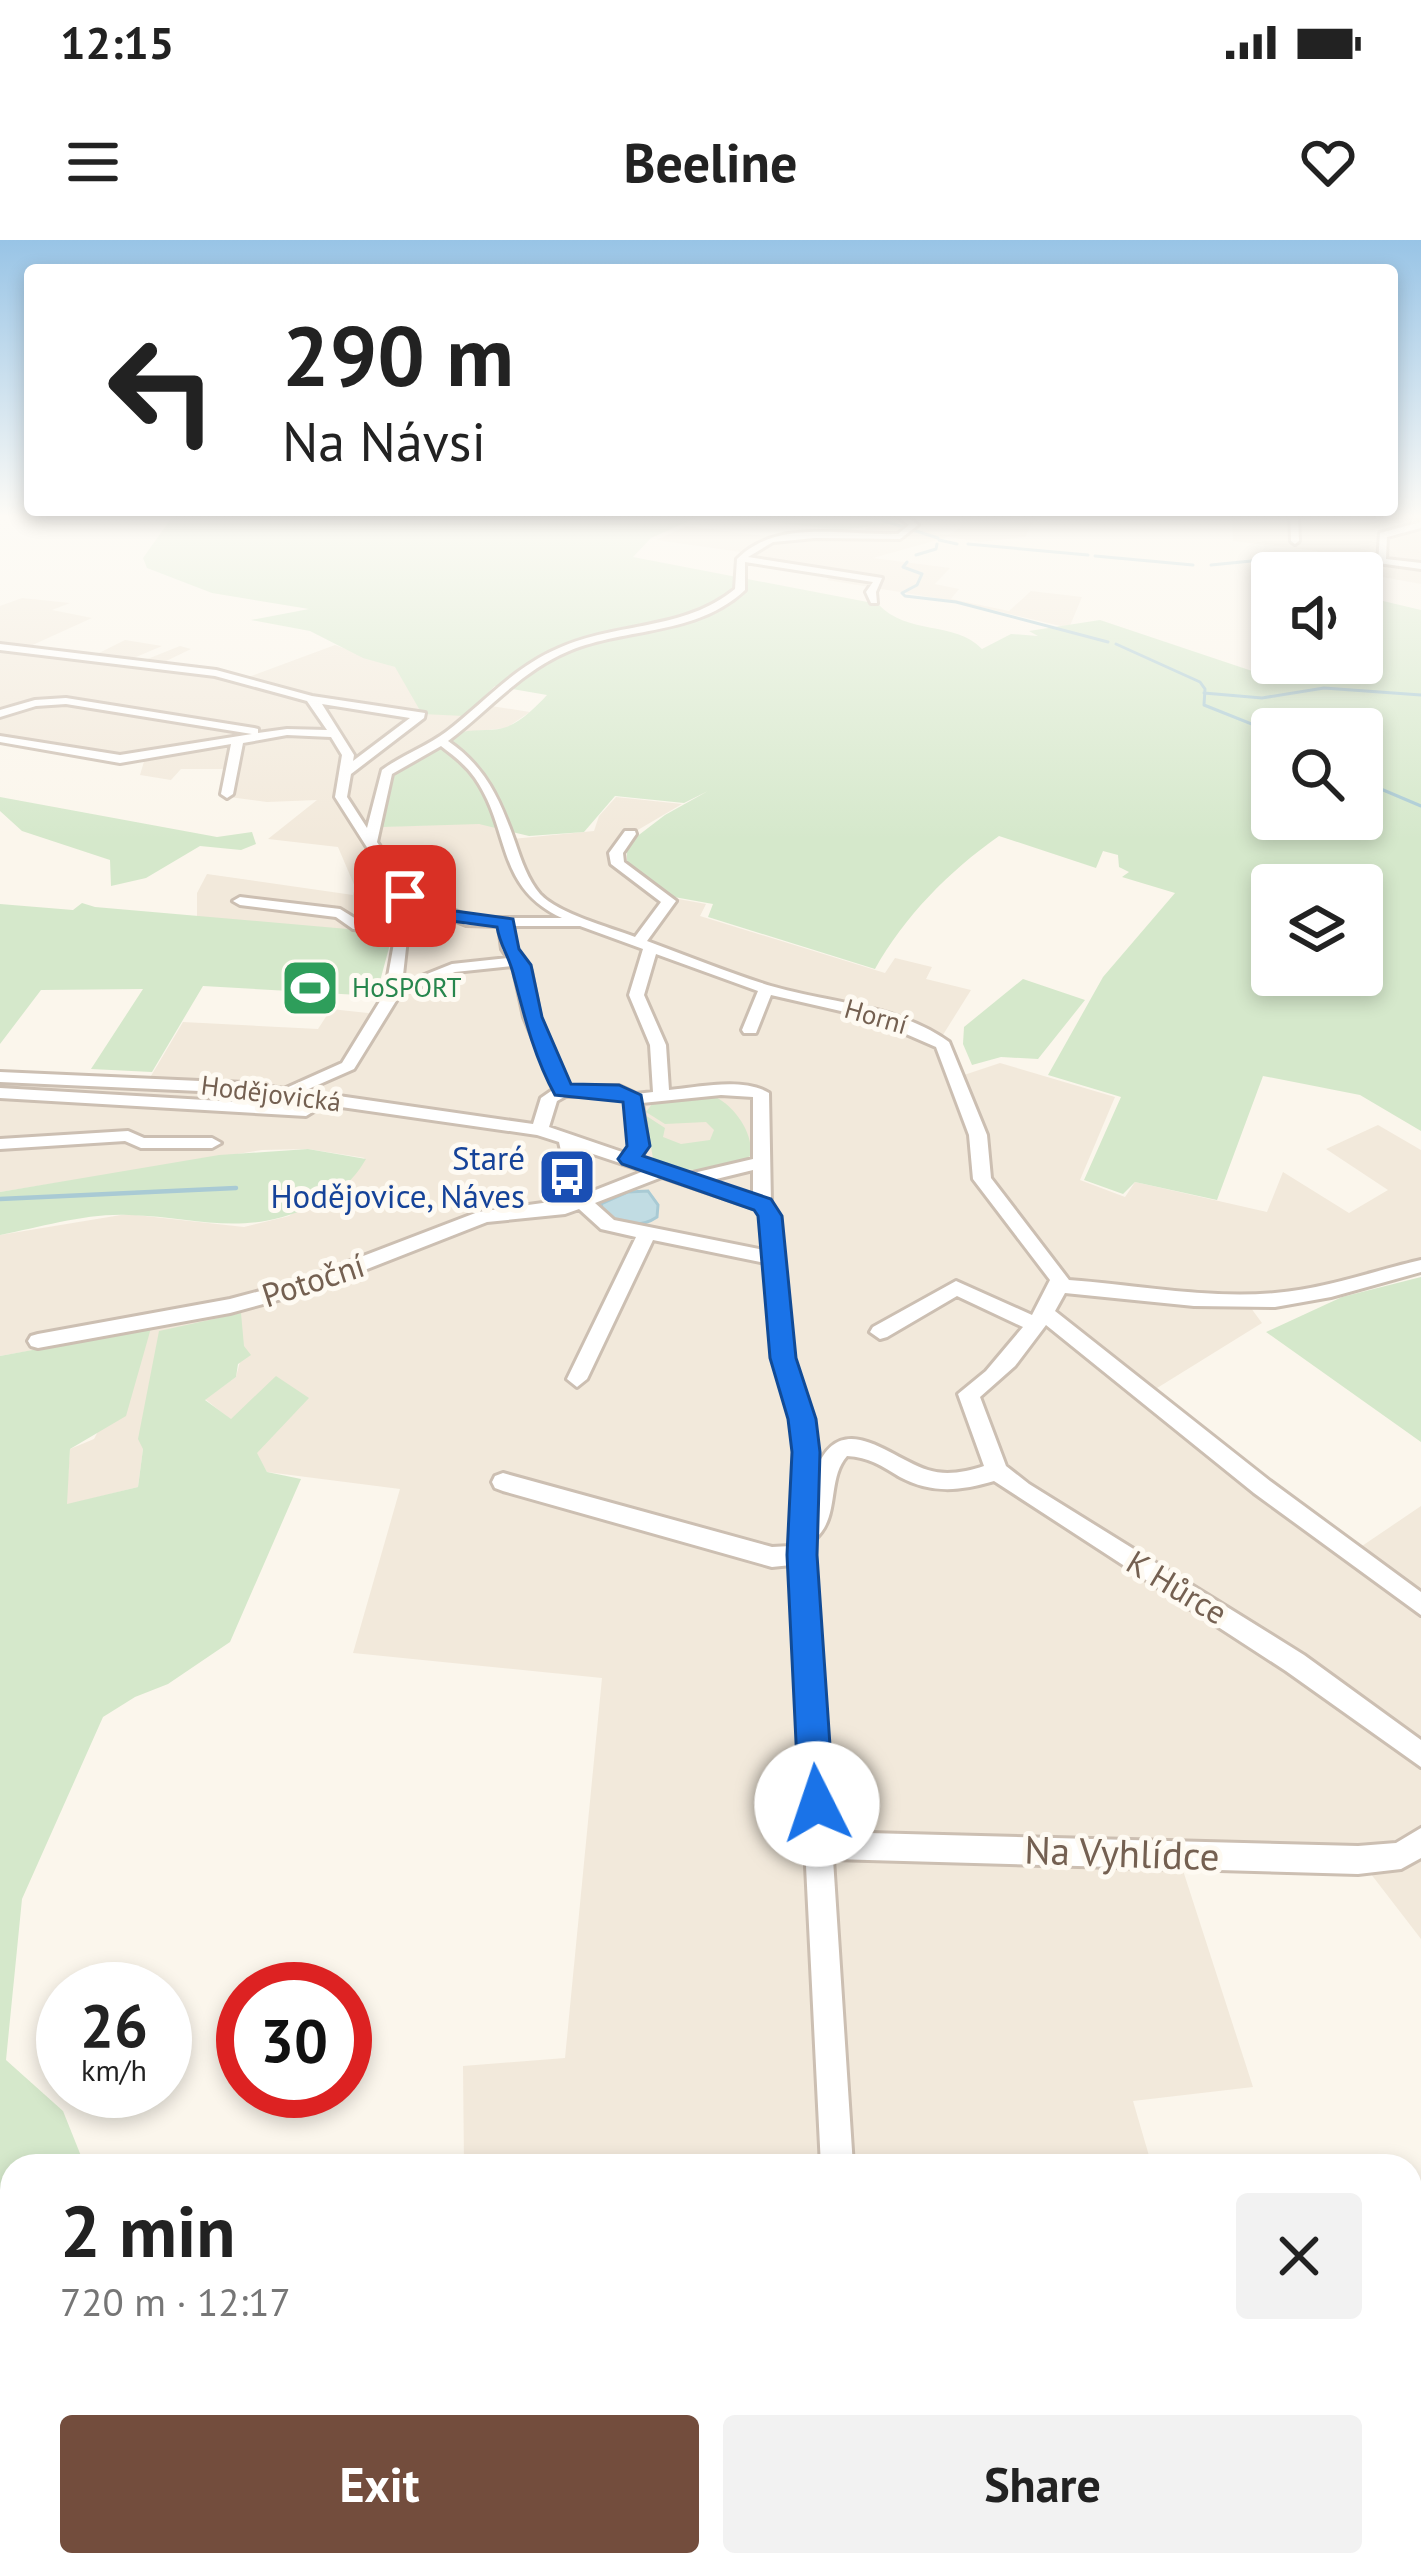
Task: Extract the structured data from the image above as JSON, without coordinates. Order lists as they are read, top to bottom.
{
  "streets": {
    "street": [
      "Horní",
      "Hodějovická",
      "Potoční",
      "K Hůrce",
      "Na Vyhlídce"
    ]
  },
  "crossings": [
    ["Hodějovická", "Potoční"]
  ],
  "places": {
    "sports": ["HoSPORT"],
    "bus stop": ["Staré Hodějovice, Náves"]
  },
  "page": {
    "status": "12:15",
    "header": "Beeline",
    "turn": ["290 m", "Na Návsi"],
    "speed": "26 km/h",
    "limit": "30",
    "heading": ["2 min", "720 m · 12:17"],
    "buttons": ["Exit", "Share"]
  }
}
